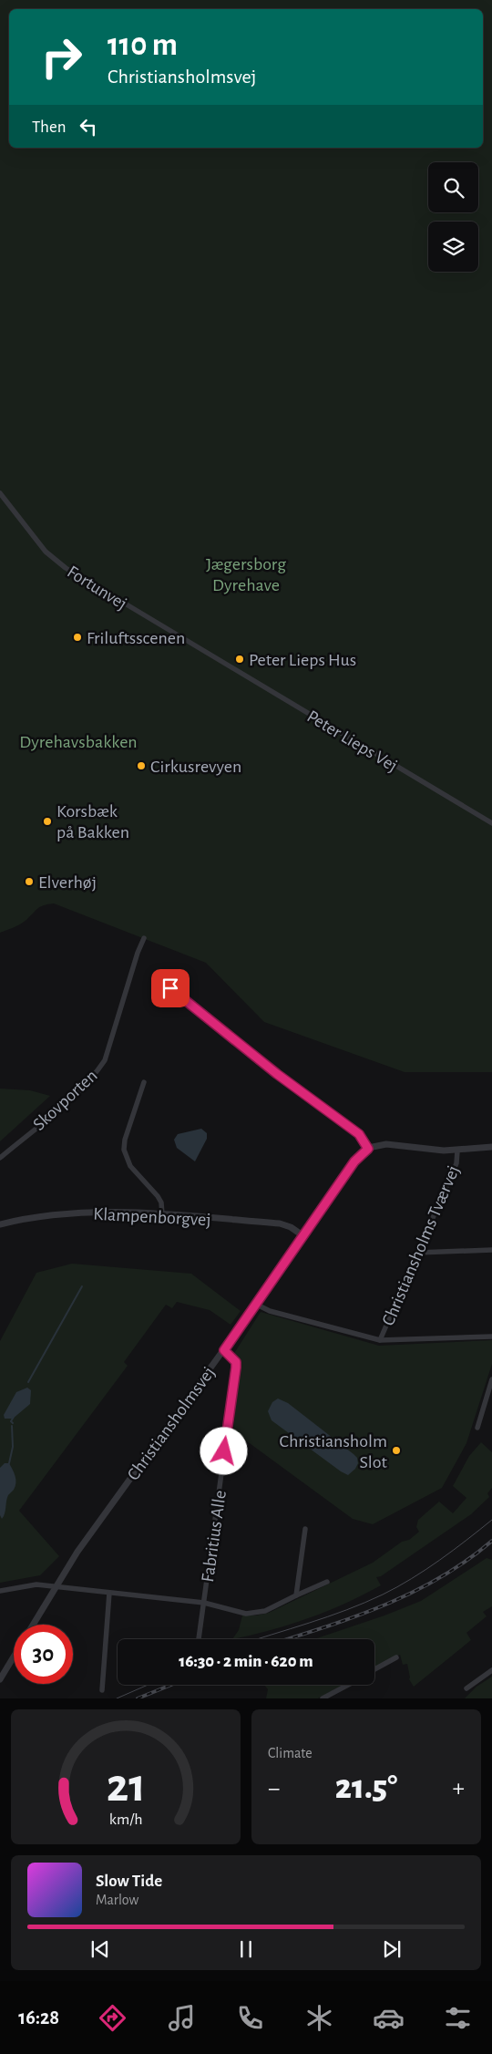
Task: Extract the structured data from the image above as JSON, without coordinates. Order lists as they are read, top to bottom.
{
  "streets": {
    "street": [
      "Fortunvej",
      "Peter Lieps Vej",
      "Skovporten",
      "Klampenborgvej",
      "Christiansholms Tværvej",
      "Christiansholmsvej",
      "Fabritius Alle"
    ]
  },
  "crossings": [
    ["Fortunvej", "Peter Lieps Vej"],
    ["Klampenborgvej", "Christiansholmsvej"],
    ["Christiansholmsvej", "Fabritius Alle"]
  ],
  "parks": ["Jægersborg Dyrehave", "Dyrehavsbakken"],
  "places": [
    "Friluftsscenen",
    "Peter Lieps Hus",
    "Cirkusrevyen",
    "Korsbæk på Bakken",
    "Elverhøj",
    "Christiansholm Slot"
  ],
  "page": {
    "turn": ["110 m", "Christiansholmsvej"],
    "then": "Then",
    "limit": "30",
    "trip": "16:30 · 2 min · 620 m",
    "tile": "Climate",
    "heat": ["−", "21.5°", "+"],
    "song": ["Slow Tide", "Marlow"],
    "tabs": "16:28",
    "gauge": ["21", "km/h"]
  }
}
